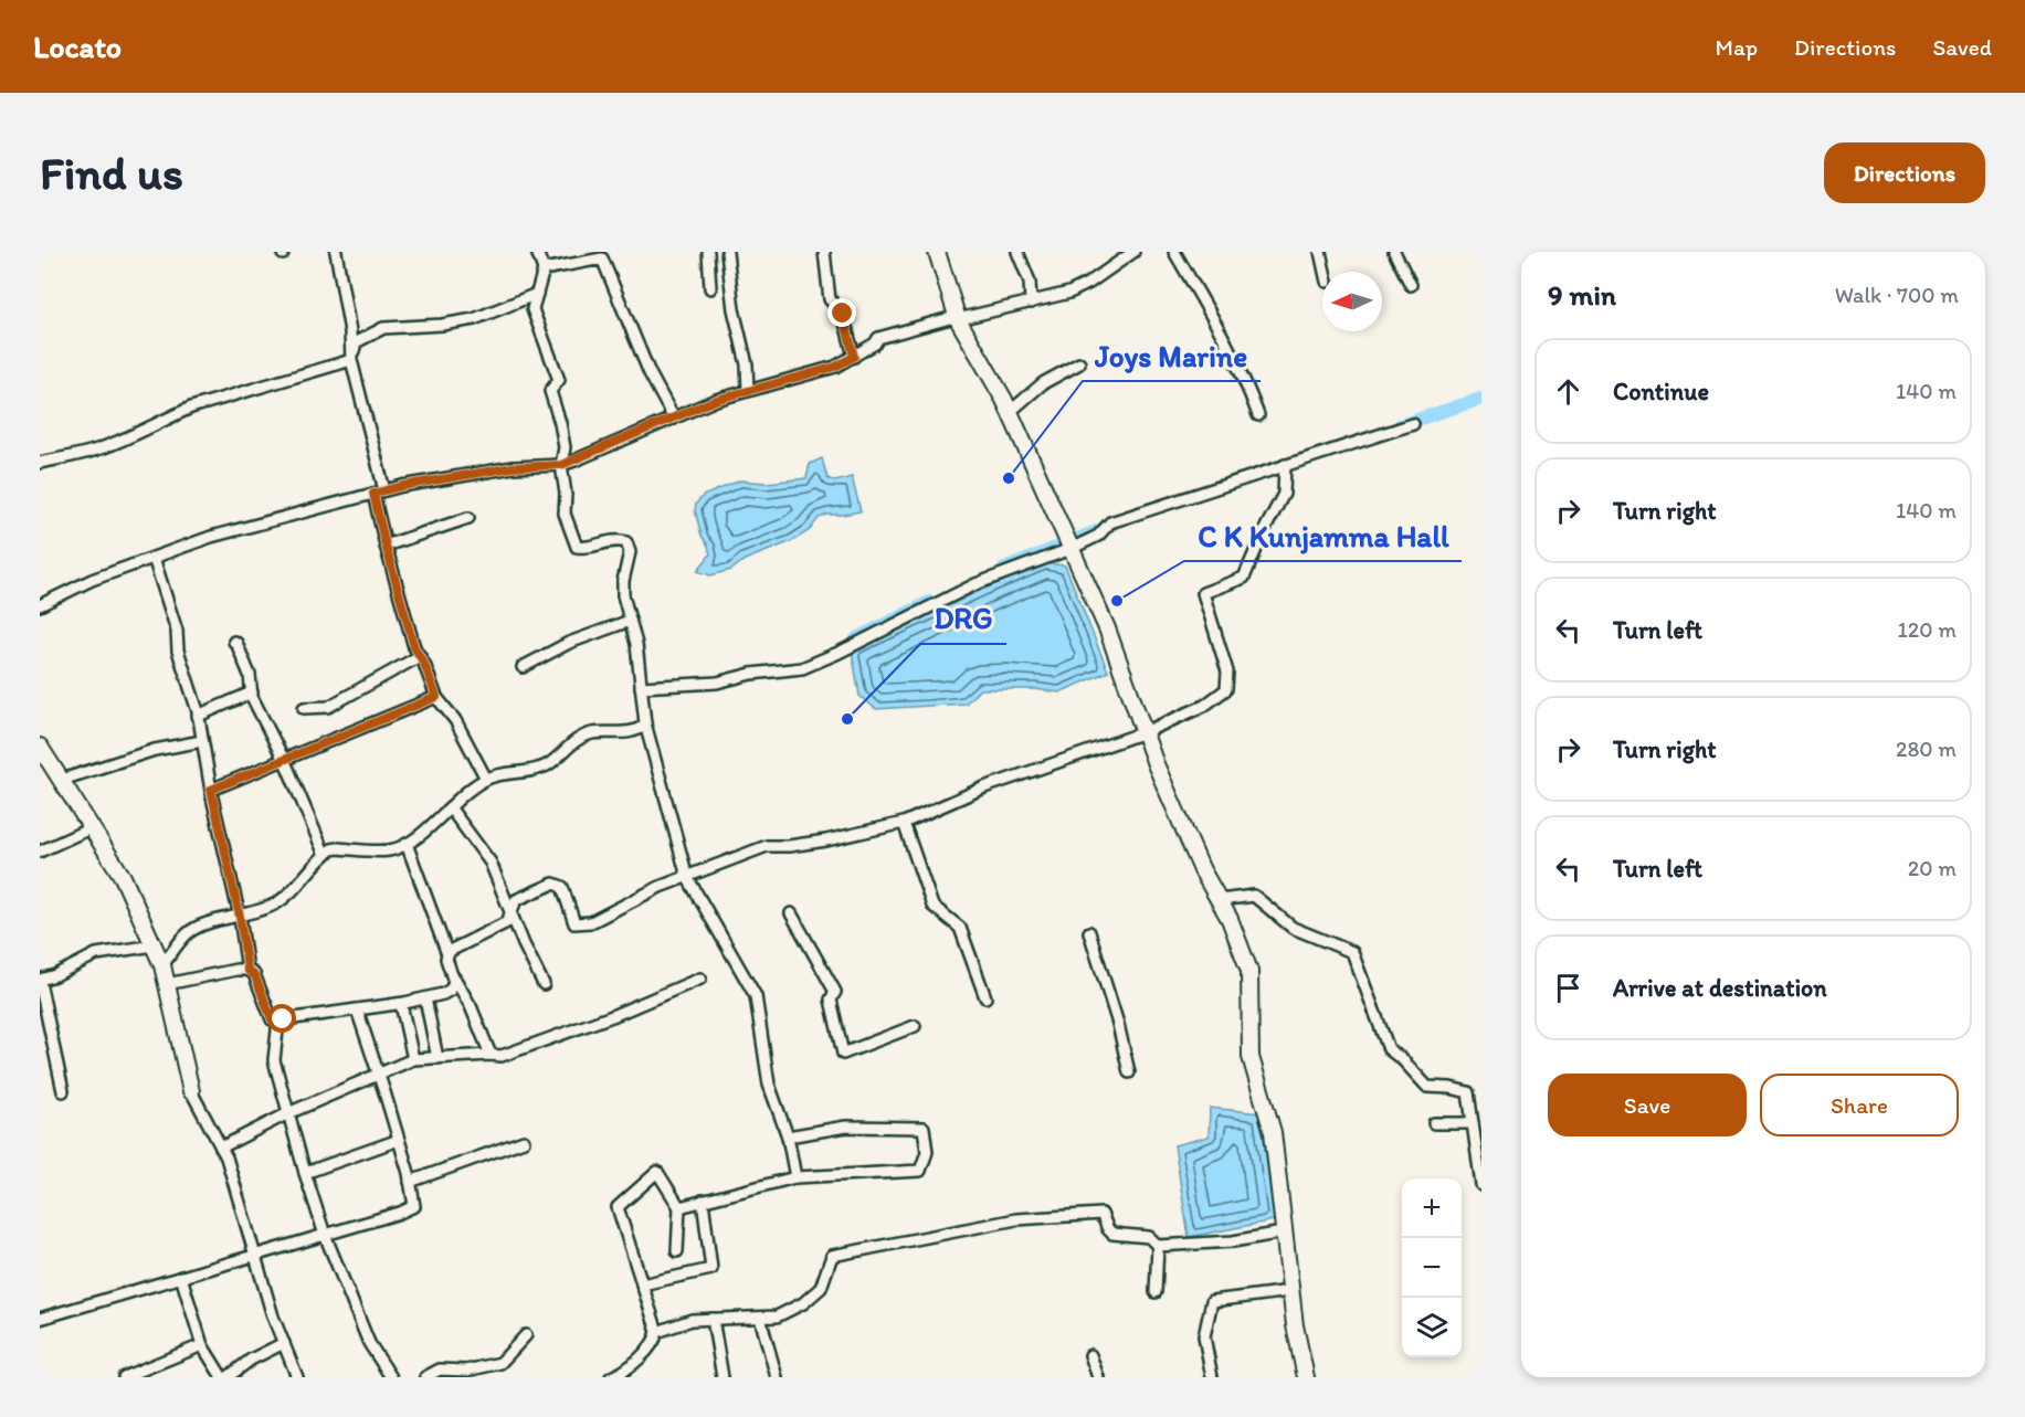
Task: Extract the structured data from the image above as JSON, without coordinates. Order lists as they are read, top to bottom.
{
  "places": ["Joys Marine", "C K Kunjamma Hall", "DRG"],
  "north": "left",
  "page": {
    "header": "Locato",
    "nav": ["Map", "Directions", "Saved"],
    "buttons": [
      "Directions",
      ["Save", "Share"]
    ],
    "title": "Find us",
    "heading": ["9 min", "Walk · 700 m"],
    "list": [
      ["Continue", "140 m"],
      ["Turn right", "140 m"],
      ["Turn left", "120 m"],
      ["Turn right", "280 m"],
      ["Turn left", "20 m"],
      "Arrive at destination"
    ],
    "map_buttons": ["+", "−"]
  }
}
